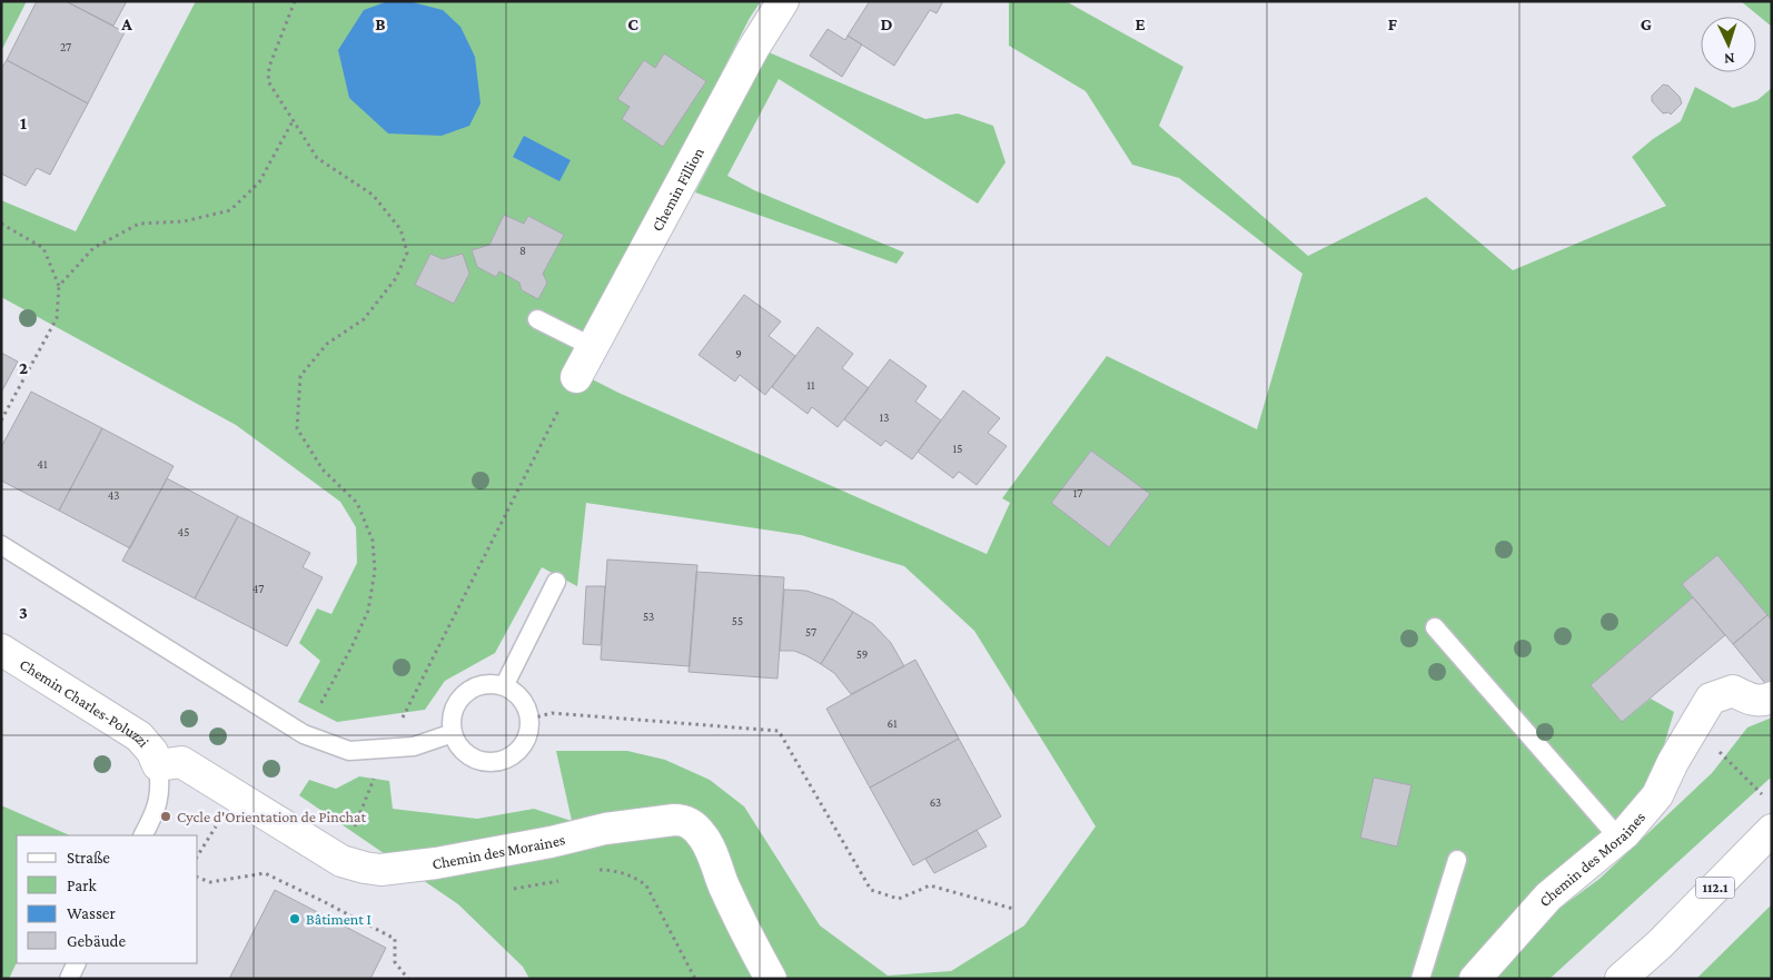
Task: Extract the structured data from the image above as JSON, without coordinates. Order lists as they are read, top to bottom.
{
  "streets": {
    "street": [
      "Chemin Fillion",
      "Chemin Charles-Poluzzi",
      "Chemin des Moraines",
      "112.1"
    ]
  },
  "crossings": [
    ["Chemin Charles-Poluzzi", "Chemin des Moraines"]
  ],
  "places": ["Cycle d'Orientation de Pinchat", "Bâtiment I"],
  "house_numbers": [
    "27",
    "8",
    "9",
    "11",
    "13",
    "15",
    "41",
    "17",
    "43",
    "45",
    "47",
    "53",
    "55",
    "57",
    "59",
    "61",
    "63"
  ],
  "legend": [
    "Straße",
    "Park",
    "Wasser",
    "Gebäude"
  ],
  "north": "bottom",
  "grid": {
    "columns": [
      "A",
      "B",
      "C",
      "D",
      "E",
      "F",
      "G"
    ],
    "rows": ["1", "2", "3"]
  }
}
